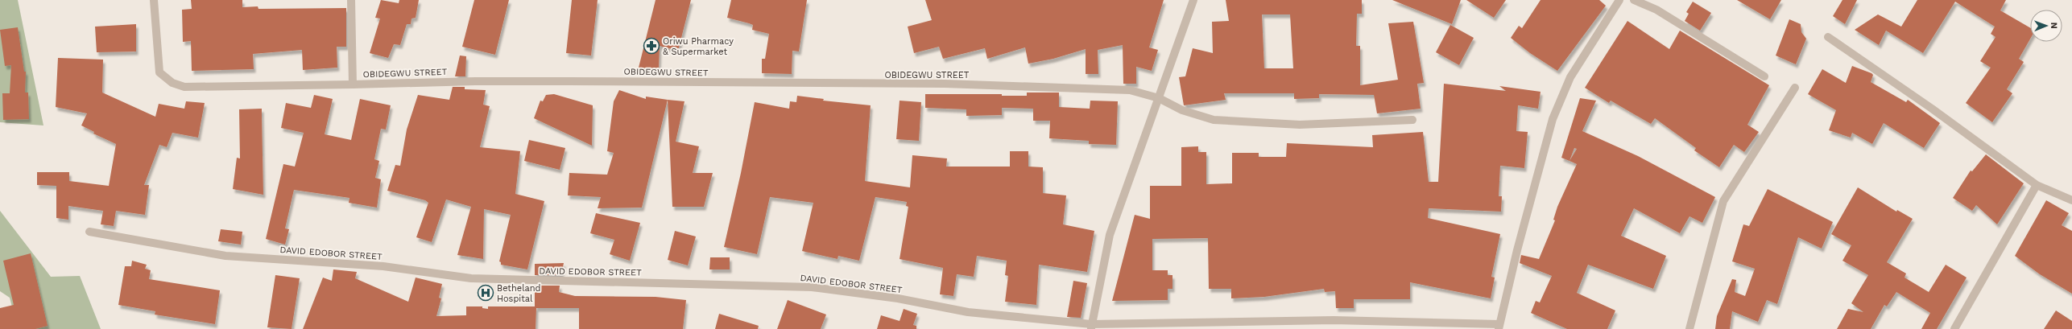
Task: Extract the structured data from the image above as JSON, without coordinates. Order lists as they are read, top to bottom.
{
  "streets": {
    "street": ["OBIDEGWU STREET", "DAVID EDOBOR STREET"]
  },
  "places": {
    "pharmacy": ["Oriwu Pharmacy & Supermarket"],
    "hospital": ["Betheland Hospital"]
  },
  "north": "right"
}
